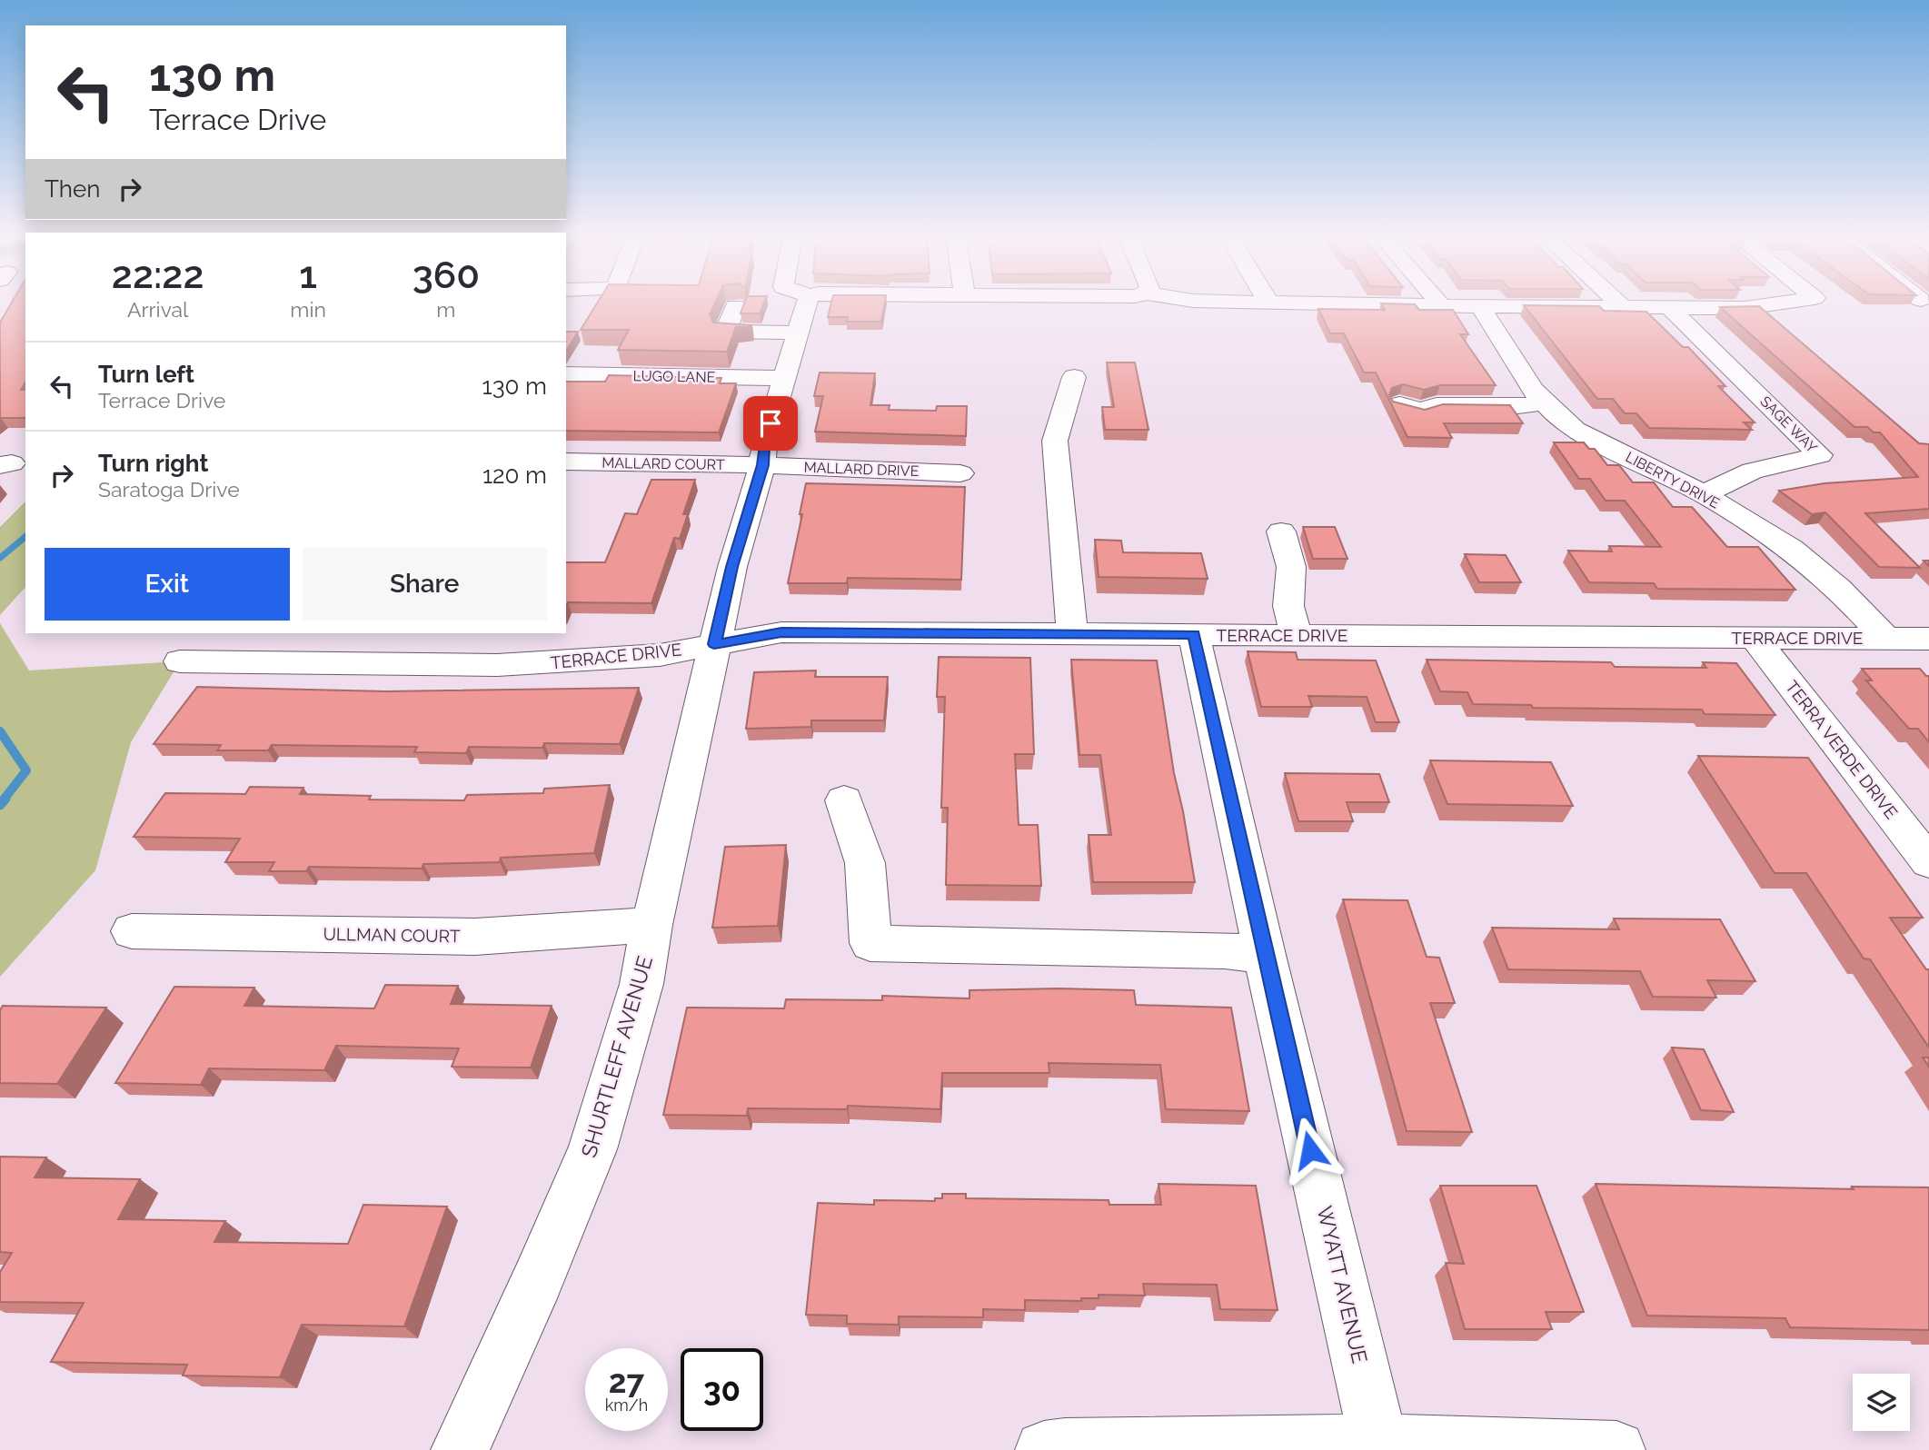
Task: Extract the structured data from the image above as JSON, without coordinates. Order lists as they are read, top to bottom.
{
  "streets": {
    "street": [
      "LUGO LANE",
      "SAGE WAY",
      "MALLARD COURT",
      "MALLARD DRIVE",
      "LIBERTY DRIVE",
      "TERRACE DRIVE",
      "TERRA VERDE DRIVE",
      "ULLMAN COURT",
      "SHURTLEFF AVENUE",
      "WYATT AVENUE"
    ]
  },
  "crossings": [
    ["LUGO LANE", "SHURTLEFF AVENUE"],
    ["SAGE WAY", "LIBERTY DRIVE"],
    ["MALLARD COURT", "MALLARD DRIVE"],
    ["MALLARD COURT", "SHURTLEFF AVENUE"],
    ["MALLARD DRIVE", "SHURTLEFF AVENUE"],
    ["LIBERTY DRIVE", "TERRACE DRIVE"],
    ["TERRACE DRIVE", "TERRA VERDE DRIVE"],
    ["TERRACE DRIVE", "SHURTLEFF AVENUE"],
    ["TERRACE DRIVE", "WYATT AVENUE"],
    ["ULLMAN COURT", "SHURTLEFF AVENUE"]
  ],
  "page": {
    "turn": ["130 m", "Terrace Drive"],
    "then": "Then",
    "eta": [
      "22:22",
      "Arrival",
      "1",
      "min",
      "360",
      "m"
    ],
    "list": [
      {
        "name": "Turn left",
        "note": "Terrace Drive",
        "value": "130 m"
      },
      {
        "name": "Turn right",
        "note": "Saratoga Drive",
        "value": "120 m"
      }
    ],
    "buttons": ["Exit", "Share"],
    "speed": "27 km/h",
    "limit": "30"
  }
}
